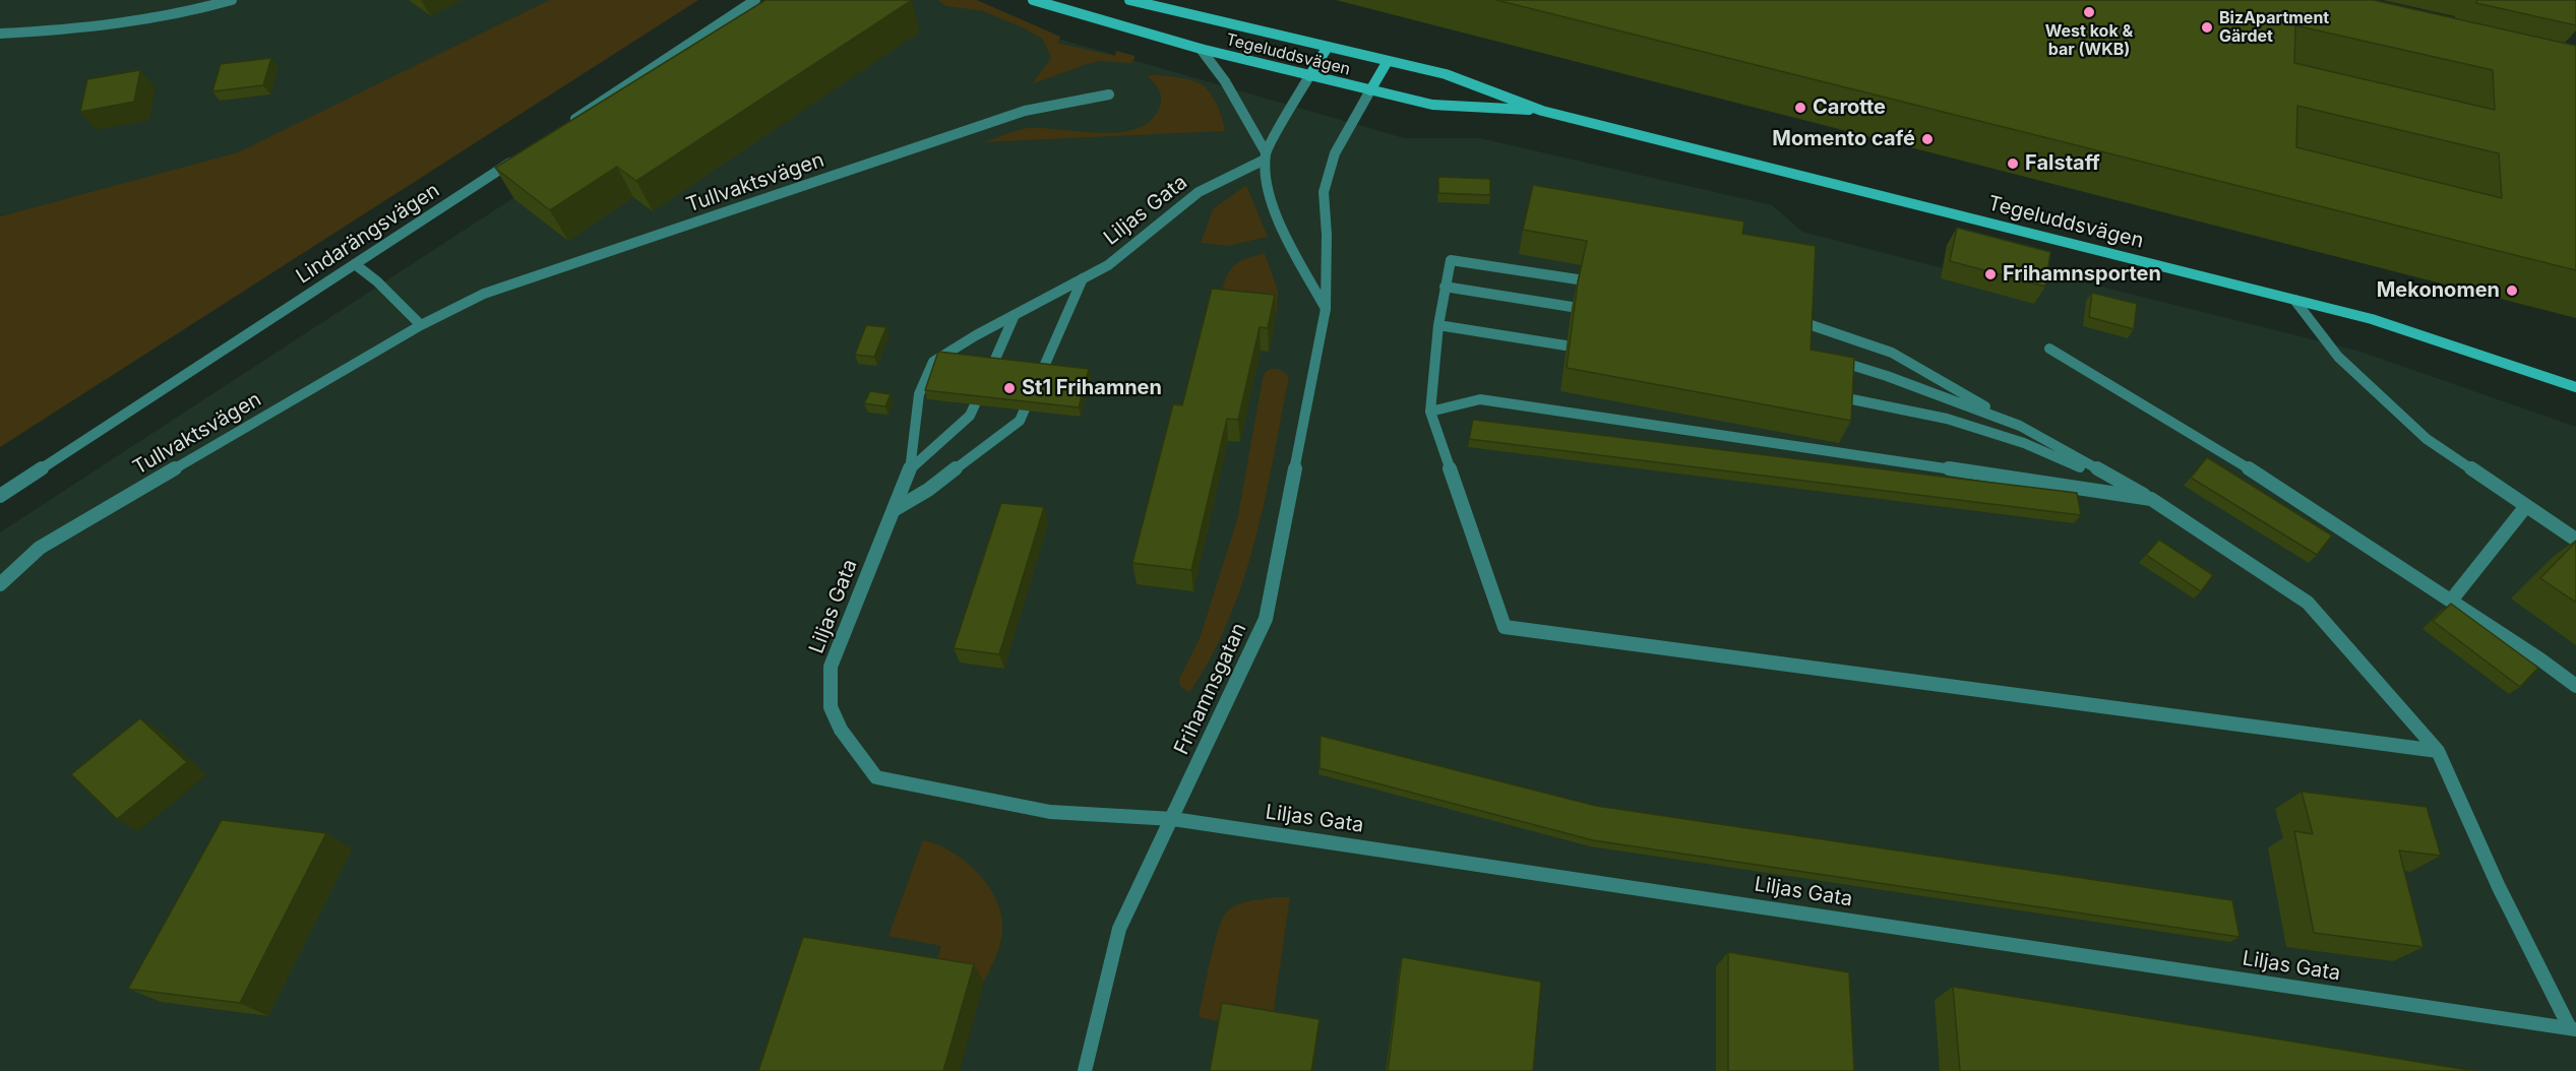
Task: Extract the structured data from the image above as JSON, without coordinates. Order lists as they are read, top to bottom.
{
  "streets": {
    "main road": ["Tegeluddsvägen"],
    "street": [
      "Tullvaktsvägen",
      "Liljas Gata",
      "Lindarängsvägen",
      "Frihamnsgatan"
    ]
  },
  "crossings": [
    ["Tegeluddsvägen", "Frihamnsgatan"],
    ["Liljas Gata", "Frihamnsgatan"]
  ],
  "places": [
    "West kok & bar (WKB)",
    "BizApartment Gärdet",
    "Carotte",
    "Momento café",
    "Falstaff",
    "Frihamnsporten",
    "Mekonomen",
    "St1 Frihamnen"
  ]
}
